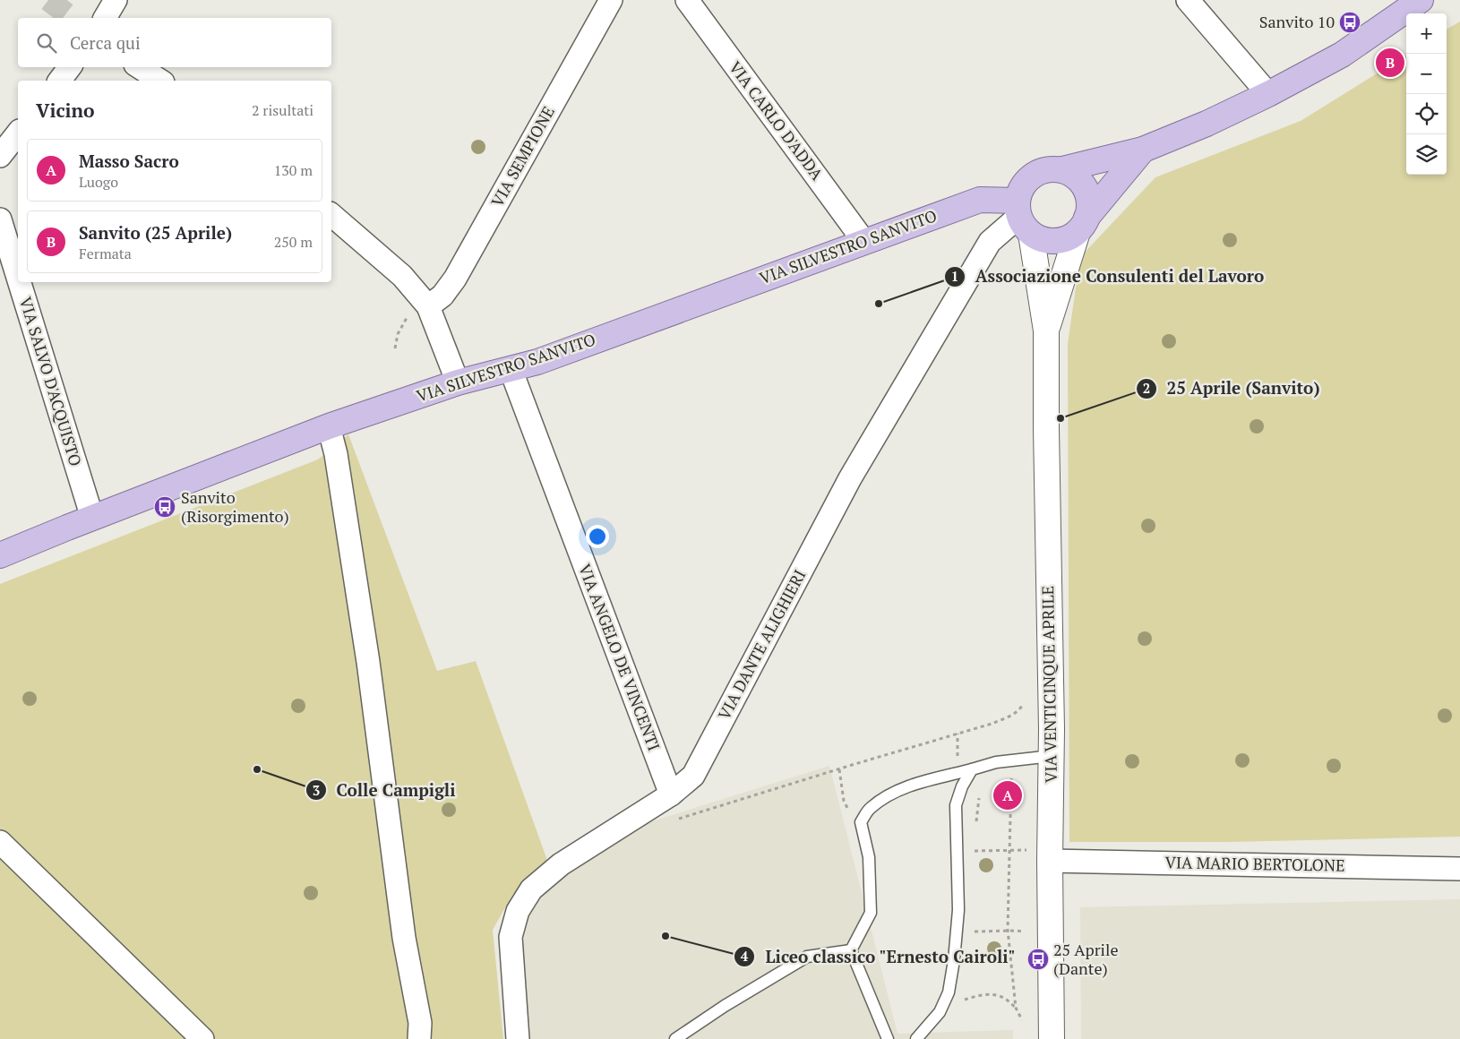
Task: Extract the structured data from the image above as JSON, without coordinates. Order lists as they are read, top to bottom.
{
  "streets": {
    "main road": ["VIA SILVESTRO SANVITO"],
    "street": [
      "VIA CARLO D'ADDA",
      "VIA SEMPIONE",
      "VIA SALVO D'ACQUISTO",
      "VIA DANTE ALIGHIERI",
      "VIA ANGELO DE VINCENTI",
      "VIA VENTICINQUE APRILE",
      "VIA MARIO BERTOLONE"
    ]
  },
  "crossings": [
    ["VIA CARLO D'ADDA", "VIA SILVESTRO SANVITO"],
    ["VIA SILVESTRO SANVITO", "VIA SALVO D'ACQUISTO"],
    ["VIA SILVESTRO SANVITO", "VIA DANTE ALIGHIERI"],
    ["VIA SILVESTRO SANVITO", "VIA ANGELO DE VINCENTI"],
    ["VIA SILVESTRO SANVITO", "VIA VENTICINQUE APRILE"],
    ["VIA DANTE ALIGHIERI", "VIA ANGELO DE VINCENTI"],
    ["VIA DANTE ALIGHIERI", "VIA VENTICINQUE APRILE"],
    ["VIA VENTICINQUE APRILE", "VIA MARIO BERTOLONE"]
  ],
  "places": {
    "bus stop": ["Sanvito 10", "Sanvito (Risorgimento)", "25 Aprile (Dante)"],
    "other": [
      "Associazione Consulenti del Lavoro",
      "25 Aprile (Sanvito)",
      "Colle Campigli",
      "Liceo classico \"Ernesto Cairoli\""
    ]
  },
  "page": {
    "map_buttons": ["+", "−"],
    "search": "Cerca qui",
    "pins": ["B", "A"],
    "heading": ["Vicino", "2 risultati"],
    "list": [
      {
        "mark": "A",
        "name": "Masso Sacro",
        "note": "Luogo",
        "value": "130 m"
      },
      {
        "mark": "B",
        "name": "Sanvito (25 Aprile)",
        "note": "Fermata",
        "value": "250 m"
      }
    ]
  }
}
